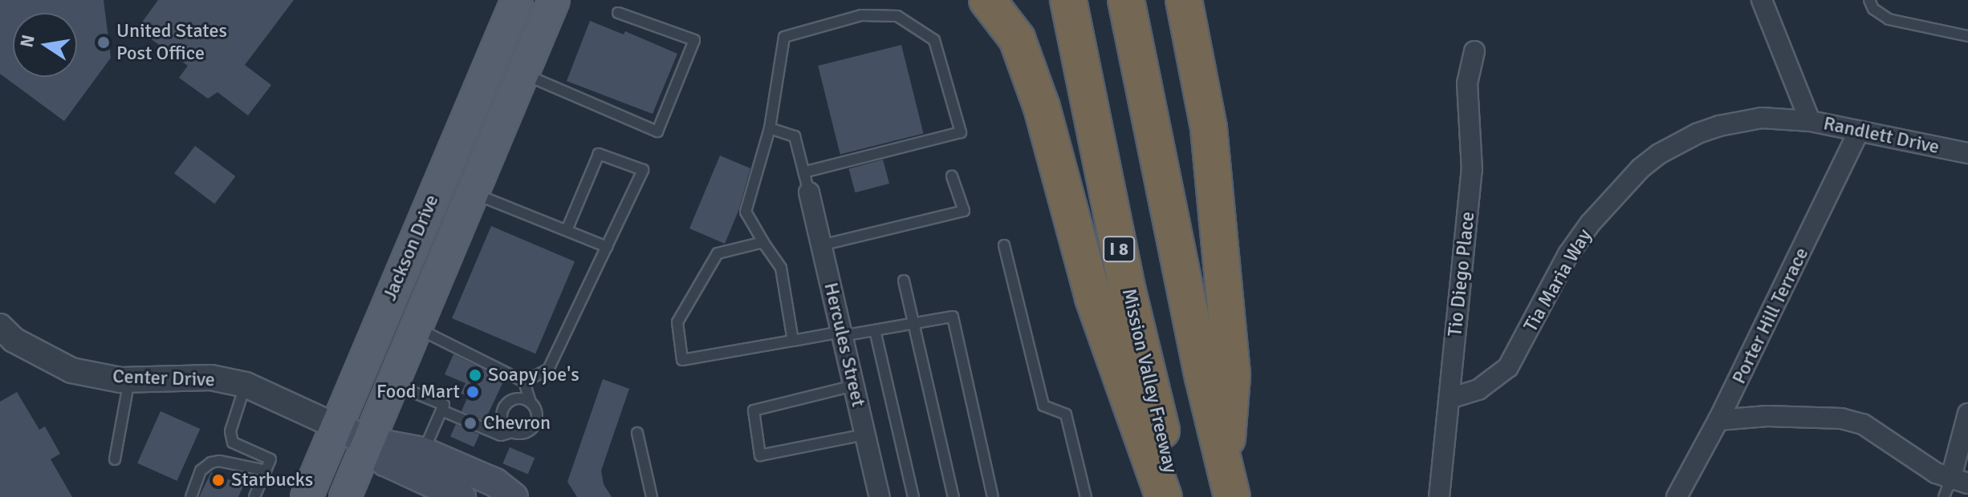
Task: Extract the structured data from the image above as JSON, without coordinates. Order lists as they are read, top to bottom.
{
  "streets": {
    "highway": ["I 8", "Mission Valley Freeway"],
    "main road": ["Jackson Drive", "Center Drive"],
    "street": [
      "Randlett Drive",
      "Tio Diego Place",
      "Tia Maria Way",
      "Porter Hill Terrace",
      "Hercules Street"
    ]
  },
  "crossings": [
    ["Randlett Drive", "Tia Maria Way"],
    ["Randlett Drive", "Porter Hill Terrace"],
    ["Jackson Drive", "Center Drive"],
    ["Tio Diego Place", "Tia Maria Way"]
  ],
  "places": [
    "United States Post Office",
    "Soapy joe's",
    "Food Mart",
    "Chevron",
    "Starbucks"
  ],
  "north": "left"
}
